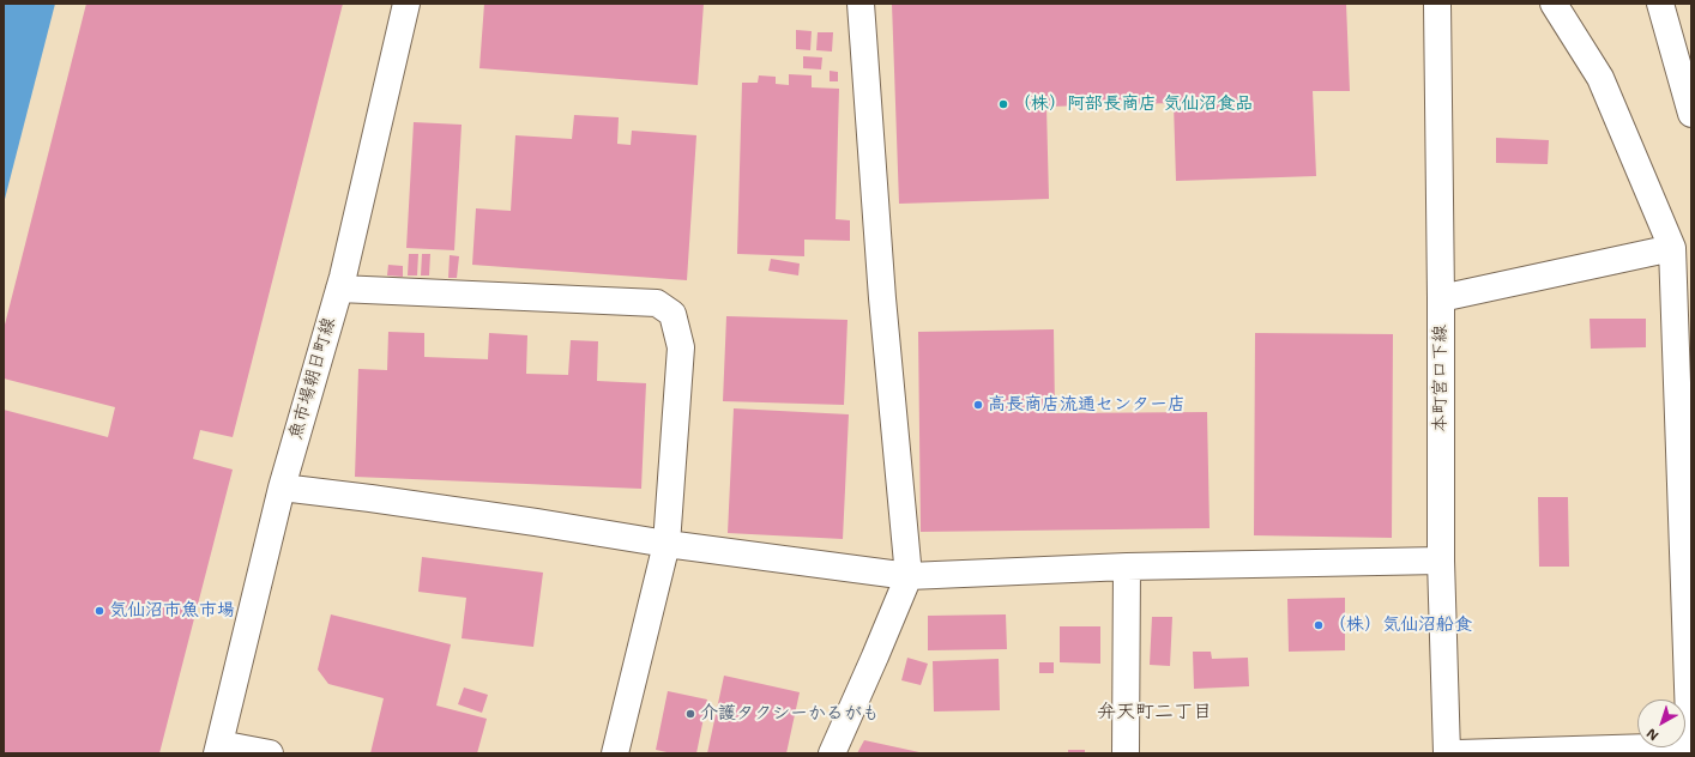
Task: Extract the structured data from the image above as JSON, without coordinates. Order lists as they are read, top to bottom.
{
  "streets": {
    "street": ["魚市場朝日町線", "本町宮口下線"]
  },
  "districts": ["弁天町二丁目"],
  "places": [
    "（株）阿部長商店 気仙沼食品",
    "高長商店流通センター店",
    "気仙沼市魚市場",
    "（株）気仙沼船食",
    "介護タクシーかるがも"
  ],
  "north": "bottom left"
}
